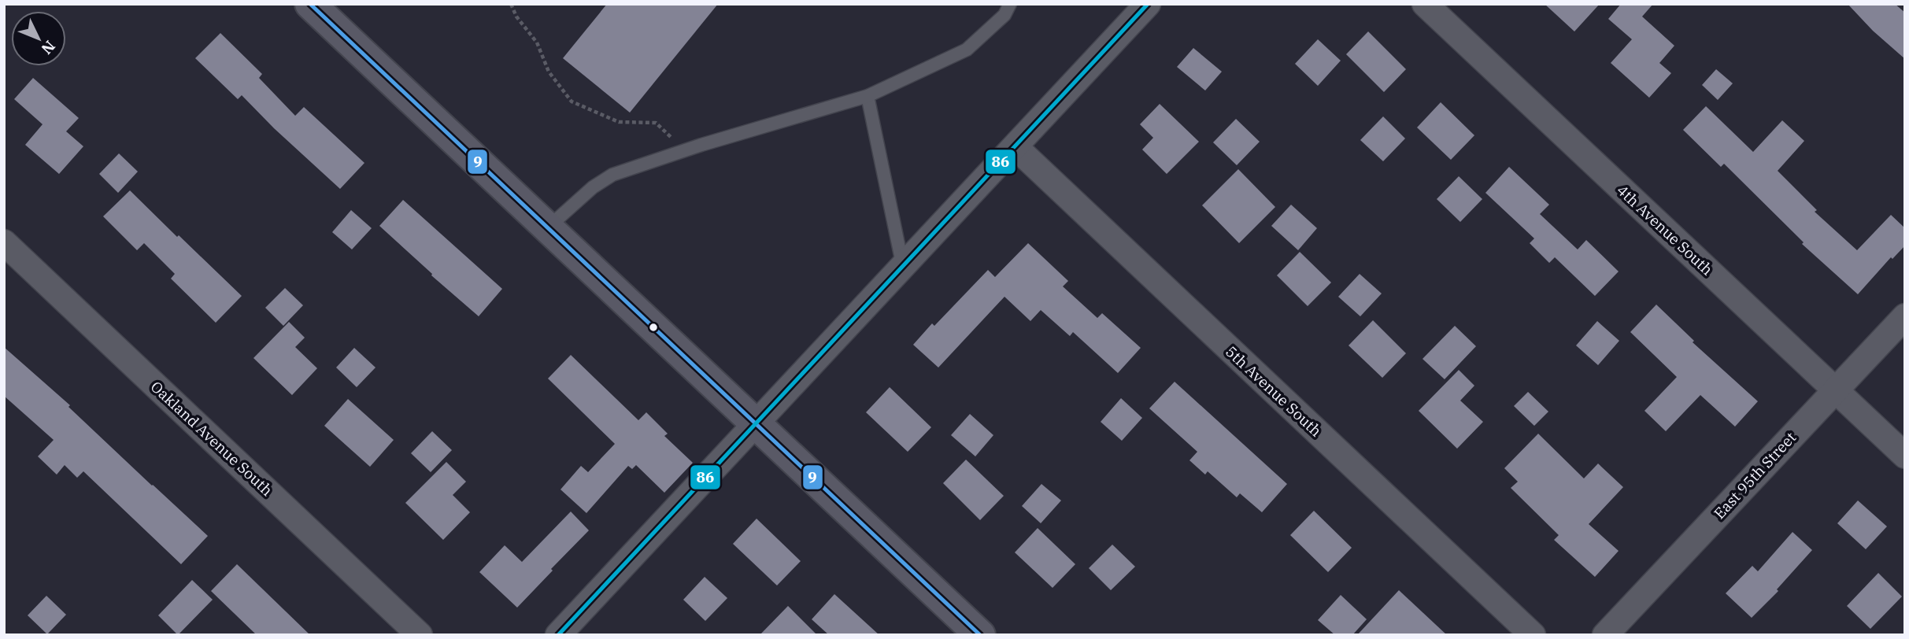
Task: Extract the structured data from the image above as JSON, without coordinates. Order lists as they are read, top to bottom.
{
  "streets": {
    "street": [
      "4th Avenue South",
      "5th Avenue South",
      "Oakland Avenue South",
      "East 95th Street"
    ]
  },
  "crossings": [
    ["4th Avenue South", "East 95th Street"]
  ],
  "lines": ["transit line 9", "transit line 86"],
  "north": "bottom right"
}
